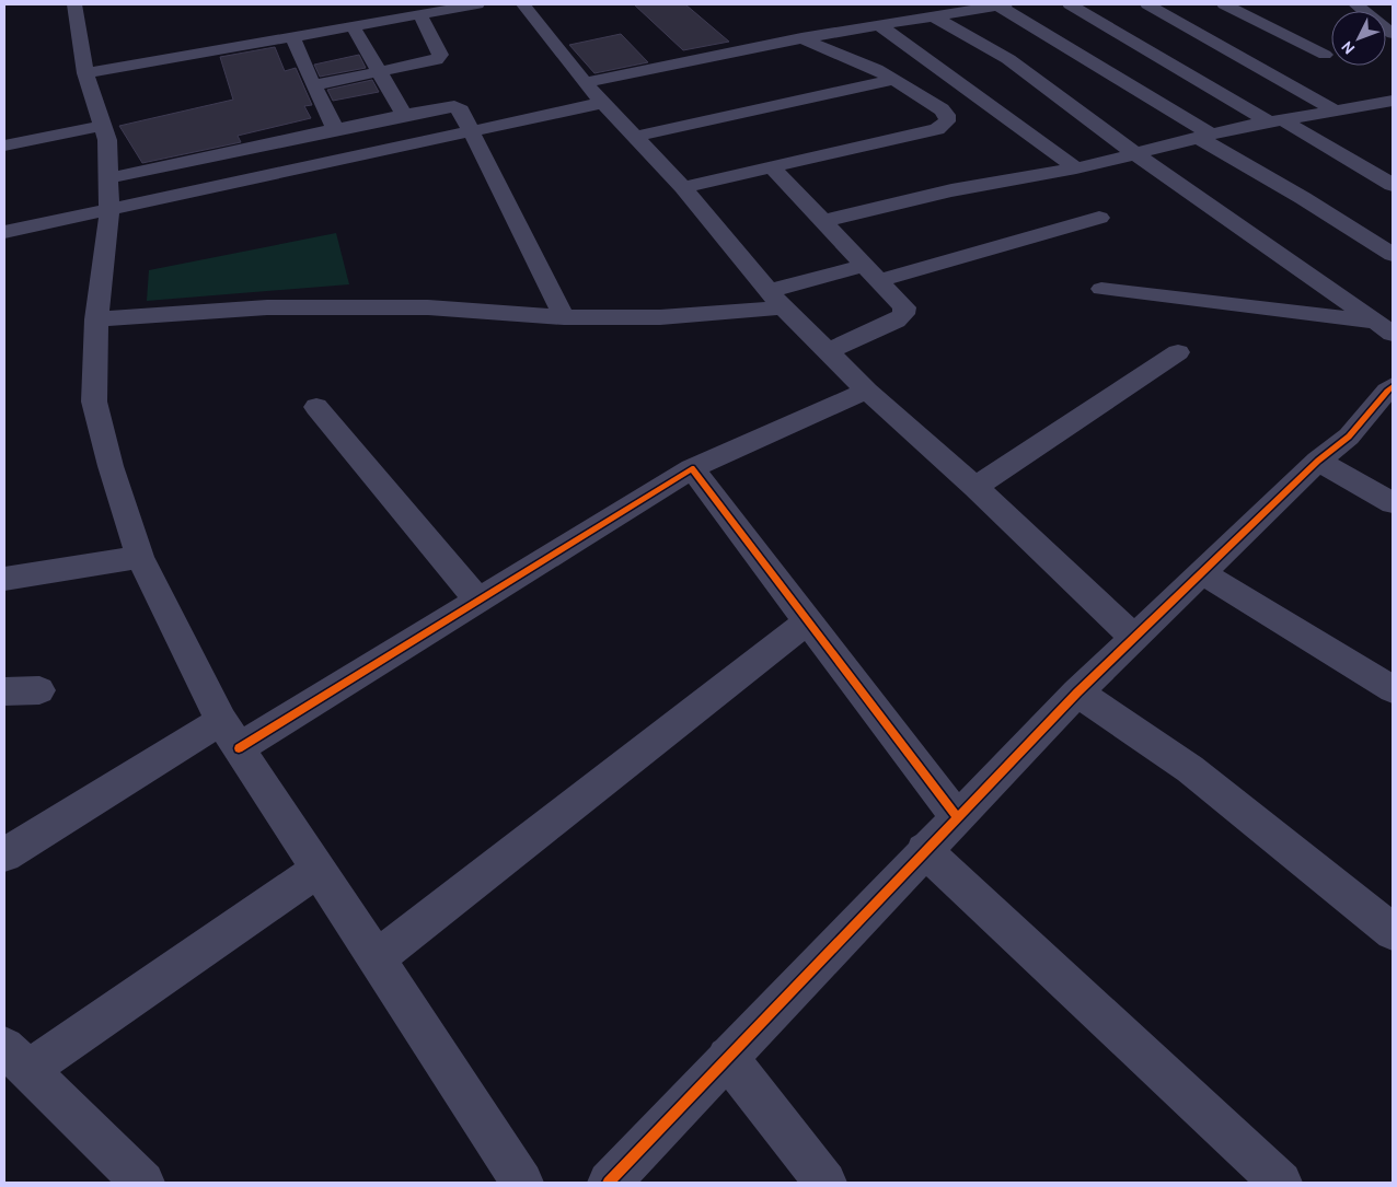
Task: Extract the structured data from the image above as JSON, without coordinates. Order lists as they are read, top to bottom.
{
  "north": "bottom left"
}
